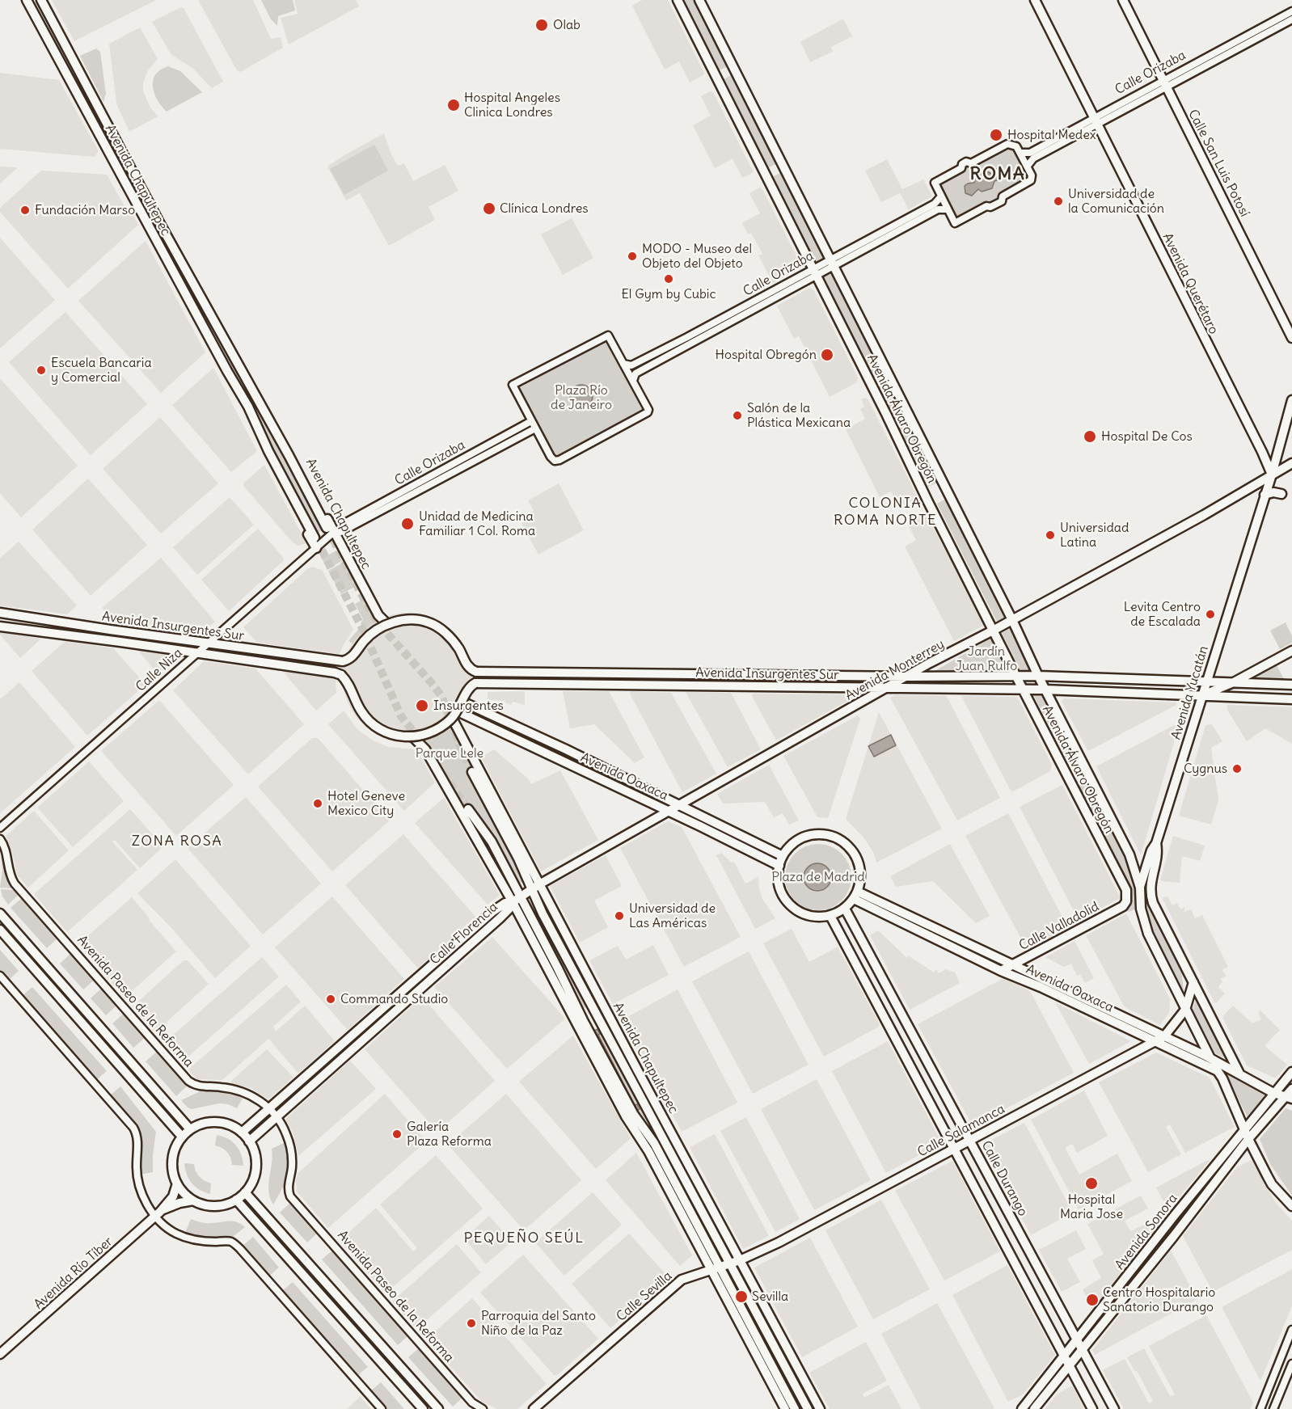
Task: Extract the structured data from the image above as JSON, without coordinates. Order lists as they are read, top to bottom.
{
  "streets": {
    "main road": [
      "Calle San Luis Potosí",
      "Avenida Chapultepec",
      "Avenida Querétaro",
      "Avenida Álvaro Obregón",
      "Avenida Insurgentes Sur",
      "Avenida Monterrey",
      "Avenida Yucatán",
      "Avenida Oaxaca",
      "Calle Valladolid",
      "Calle Florencia",
      "Calle Salamanca",
      "Calle Durango",
      "Avenida Sonora",
      "Avenida Río Tíber",
      "Calle Sevilla"
    ],
    "street": ["Calle Orizaba", "Calle Niza", "Avenida Paseo de la Reforma"]
  },
  "crossings": [
    ["Calle Orizaba", "Calle San Luis Potosí"],
    ["Calle Orizaba", "Avenida Chapultepec"],
    ["Calle Orizaba", "Avenida Querétaro"],
    ["Calle Orizaba", "Avenida Álvaro Obregón"],
    ["Calle Orizaba", "Calle Niza"],
    ["Avenida Chapultepec", "Avenida Insurgentes Sur"],
    ["Avenida Chapultepec", "Calle Niza"],
    ["Avenida Chapultepec", "Avenida Monterrey"],
    ["Avenida Chapultepec", "Avenida Oaxaca"],
    ["Avenida Chapultepec", "Calle Salamanca"],
    ["Avenida Querétaro", "Avenida Monterrey"],
    ["Avenida Querétaro", "Avenida Yucatán"],
    ["Avenida Álvaro Obregón", "Avenida Insurgentes Sur"],
    ["Avenida Álvaro Obregón", "Avenida Monterrey"],
    ["Avenida Álvaro Obregón", "Avenida Yucatán"],
    ["Avenida Álvaro Obregón", "Avenida Oaxaca"],
    ["Avenida Álvaro Obregón", "Calle Valladolid"],
    ["Avenida Álvaro Obregón", "Calle Salamanca"],
    ["Avenida Insurgentes Sur", "Calle Niza"],
    ["Avenida Insurgentes Sur", "Avenida Monterrey"],
    ["Avenida Insurgentes Sur", "Avenida Yucatán"],
    ["Avenida Insurgentes Sur", "Avenida Oaxaca"],
    ["Avenida Monterrey", "Avenida Yucatán"],
    ["Avenida Monterrey", "Avenida Oaxaca"],
    ["Avenida Monterrey", "Calle Florencia"],
    ["Avenida Yucatán", "Calle Salamanca"],
    ["Avenida Oaxaca", "Calle Valladolid"],
    ["Avenida Oaxaca", "Calle Salamanca"],
    ["Avenida Oaxaca", "Calle Durango"],
    ["Avenida Oaxaca", "Avenida Sonora"],
    ["Calle Florencia", "Avenida Paseo de la Reforma"],
    ["Calle Florencia", "Avenida Río Tíber"],
    ["Calle Salamanca", "Calle Durango"],
    ["Calle Salamanca", "Calle Sevilla"],
    ["Calle Durango", "Avenida Sonora"]
  ],
  "districts": [
    "ROMA",
    "COLONIA ROMA NORTE",
    "ZONA ROSA",
    "PEQUEÑO SEÚL"
  ],
  "parks": [
    "Plaza Río de Janeiro",
    "Jardín Juan Rulfo",
    "Parque Lele",
    "Plaza de Madrid"
  ],
  "places": [
    "Olab",
    "Hospital Angeles Clinica Londres",
    "Hospital Medex",
    "Universidad de la Comunicación",
    "Clínica Londres",
    "Fundación Marso",
    "MODO - Museo del Objeto del Objeto",
    "El Gym by Cubic",
    "Hospital Obregón",
    "Escuela Bancaria y Comercial",
    "Salón de la Plástica Mexicana",
    "Hospital De Cos",
    "Unidad de Medicina Familiar 1 Col. Roma",
    "Universidad Latina",
    "Levita Centro de Escalada",
    "Insurgentes",
    "Cygnus",
    "Hotel Geneve Mexico City",
    "Universidad de Las Américas",
    "Commando Studio",
    "Galería Plaza Reforma",
    "Hospital Maria Jose",
    "Sevilla",
    "Centro Hospitalario Sanatorio Durango",
    "Parroquia del Santo Niño de la Paz"
  ]
}
